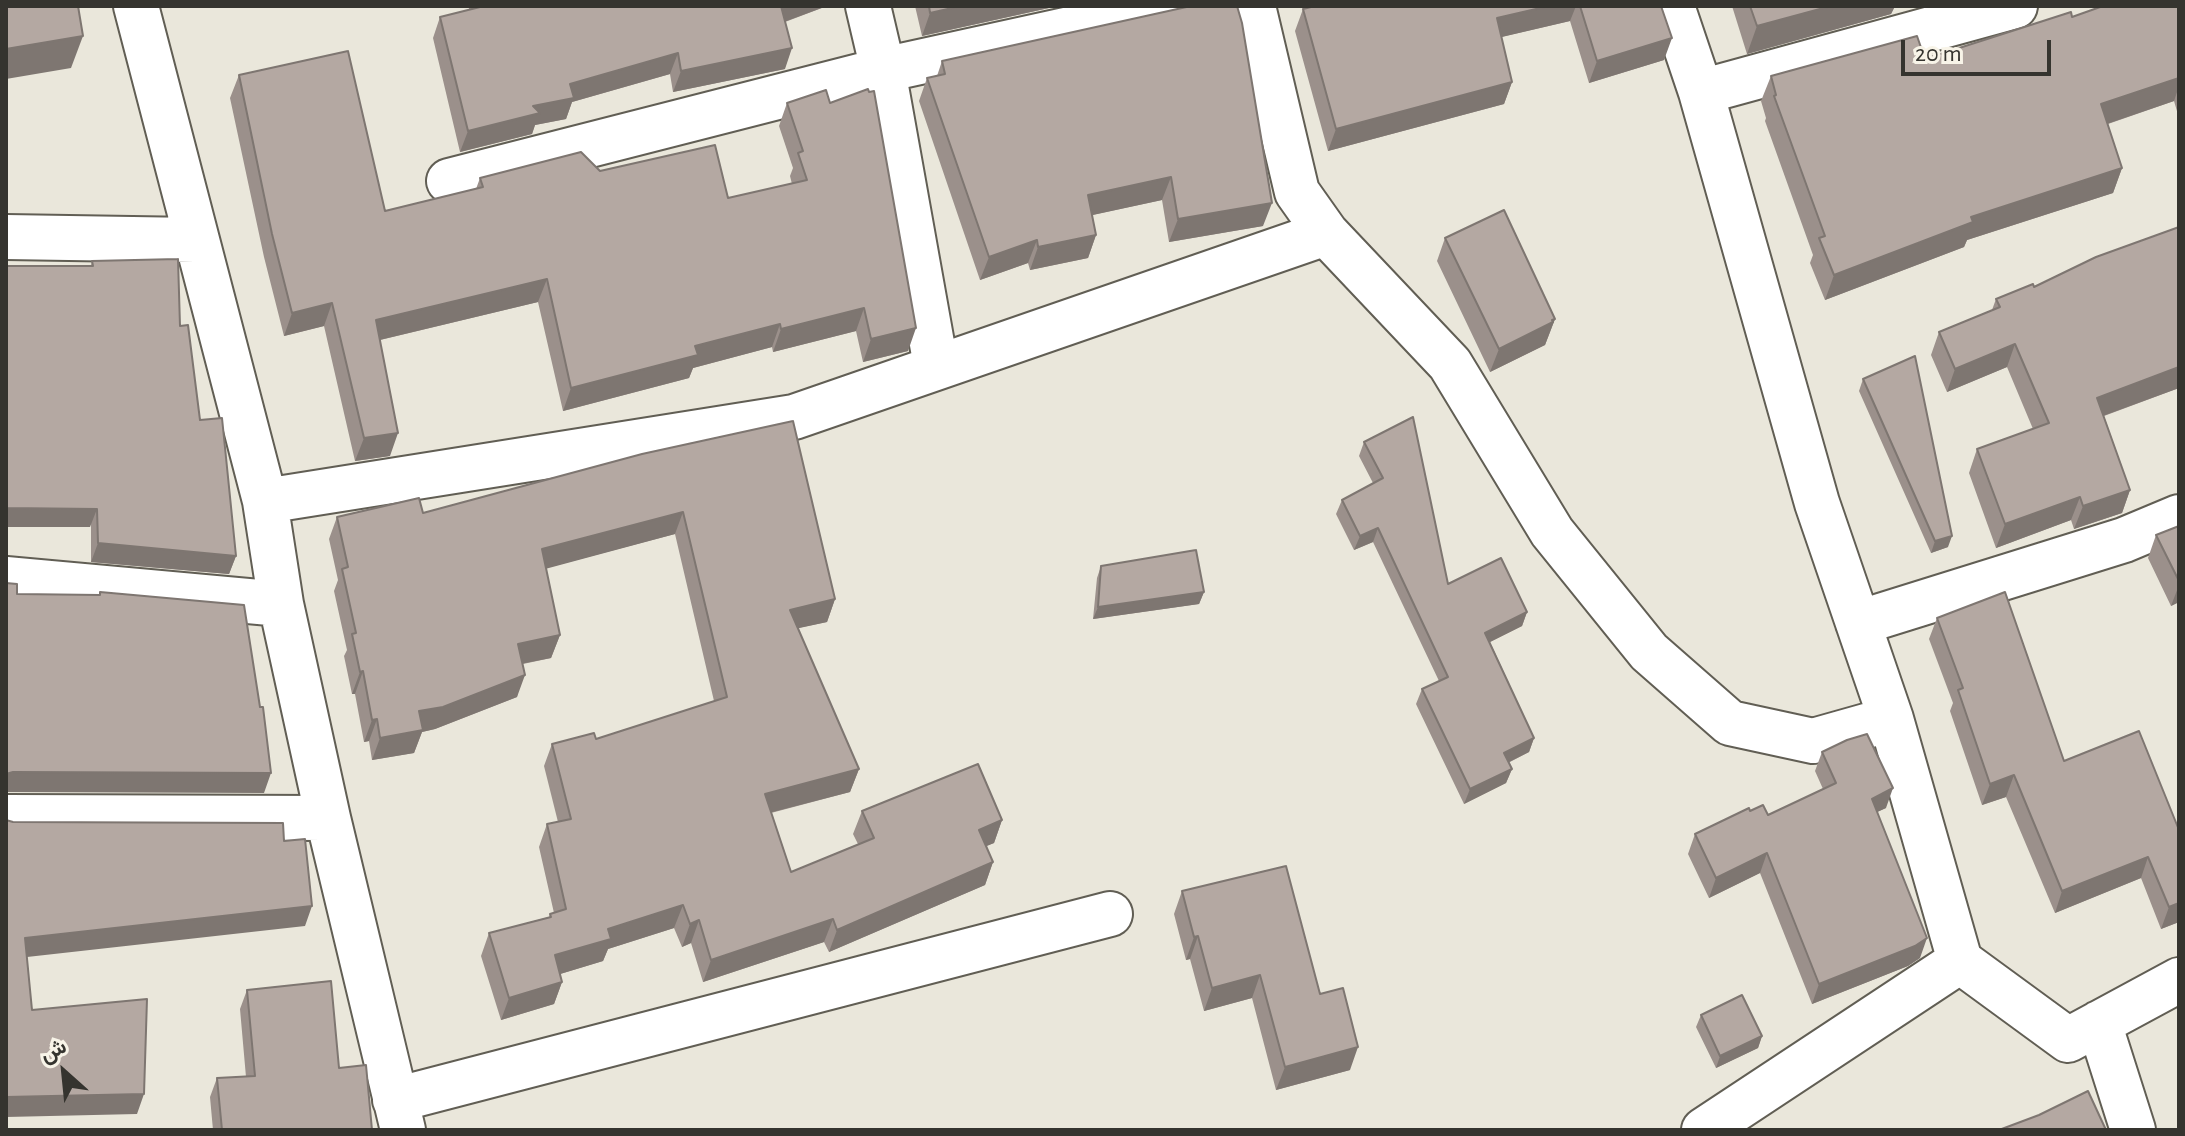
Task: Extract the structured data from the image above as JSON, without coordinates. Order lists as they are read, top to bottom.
{
  "scale_bar": "20 m",
  "north": "top left"
}
